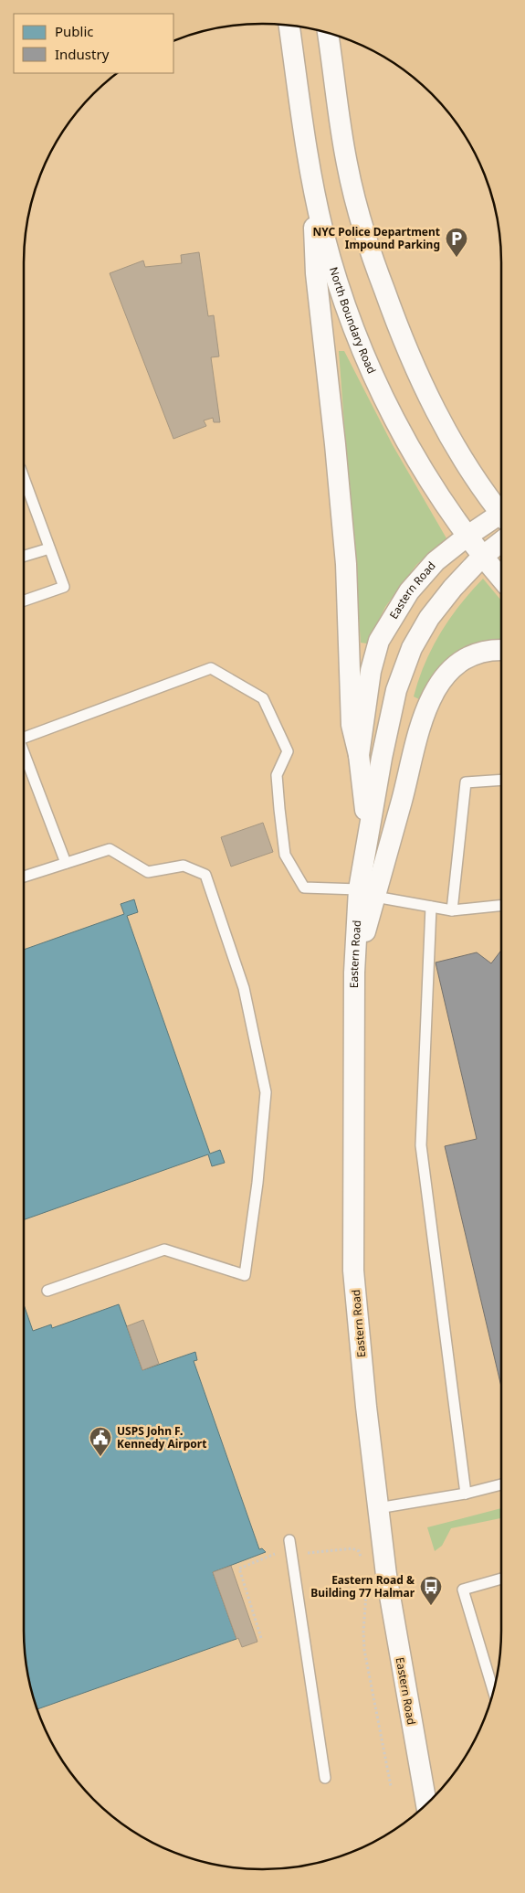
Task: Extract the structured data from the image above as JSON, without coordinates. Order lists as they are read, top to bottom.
{
  "streets": {
    "street": ["North Boundary Road", "Eastern Road"]
  },
  "crossings": [
    ["North Boundary Road", "Eastern Road"]
  ],
  "places": {
    "parking": ["NYC Police Department Impound Parking"],
    "public building": ["USPS John F. Kennedy Airport"],
    "bus stop": ["Eastern Road & Building 77 Halmar"]
  },
  "legend": ["Public", "Industry"]
}
